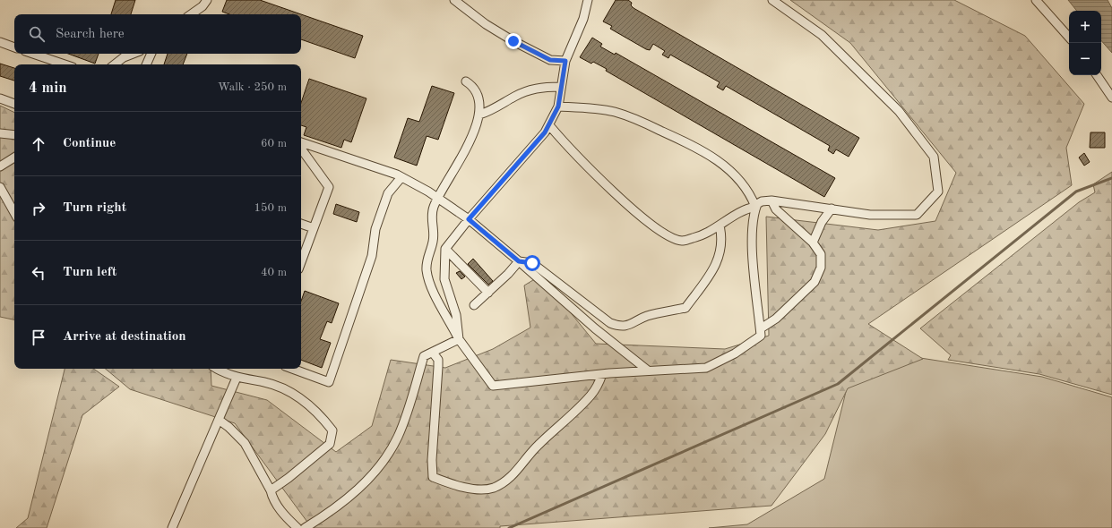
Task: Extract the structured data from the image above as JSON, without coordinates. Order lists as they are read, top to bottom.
{
  "page": {
    "map_buttons": ["+", "−"],
    "search": "Search here",
    "heading": ["4 min", "Walk · 250 m"],
    "list": [
      ["Continue", "60 m"],
      ["Turn right", "150 m"],
      ["Turn left", "40 m"],
      "Arrive at destination"
    ]
  }
}
